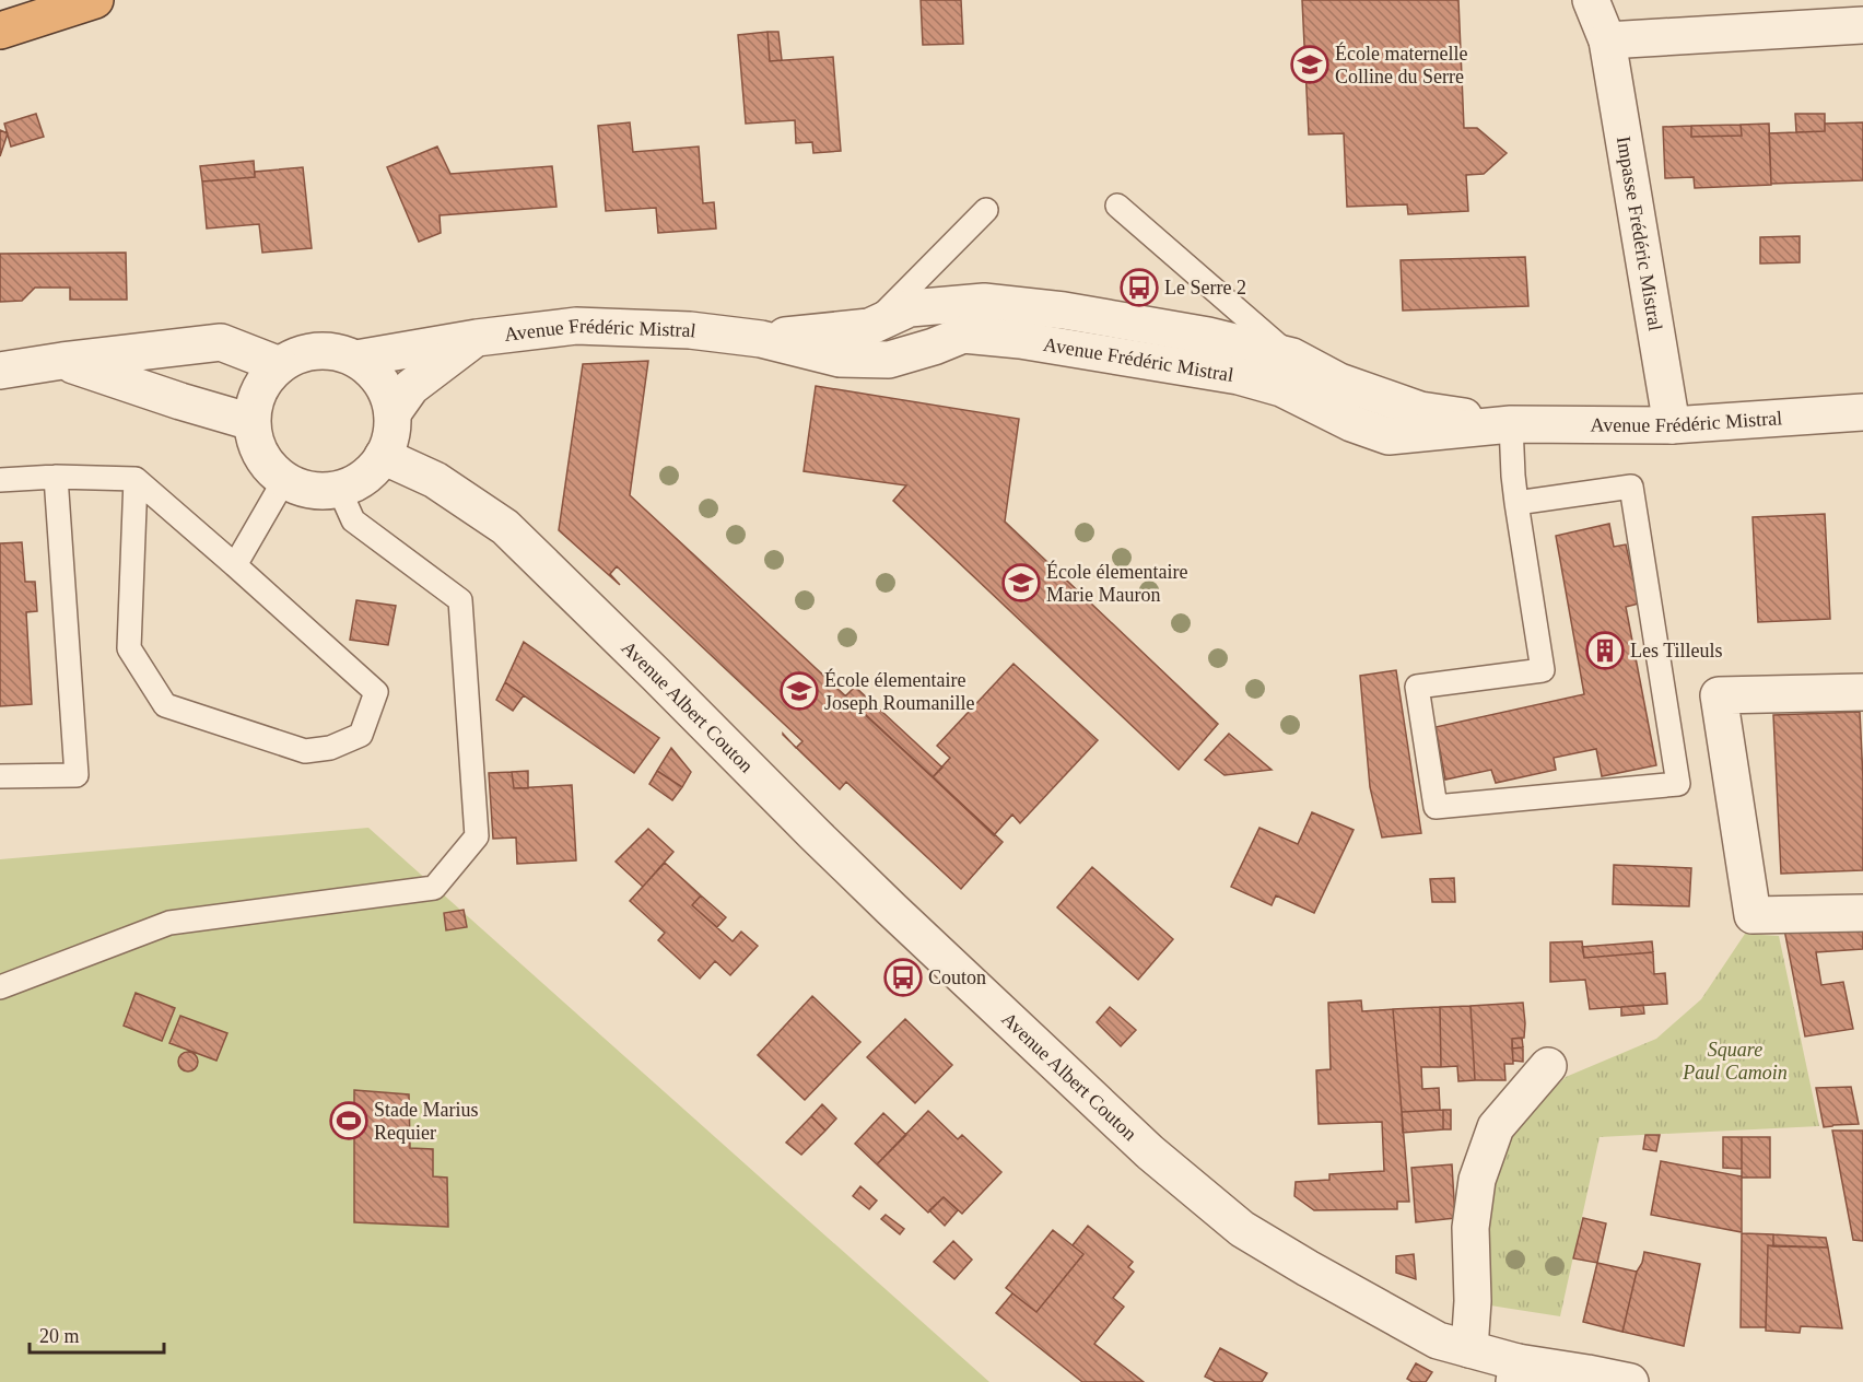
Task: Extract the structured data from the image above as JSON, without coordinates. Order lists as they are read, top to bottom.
{
  "streets": {
    "street": ["Impasse Frédéric Mistral", "Avenue Frédéric Mistral", "Avenue Albert Couton"]
  },
  "crossings": [
    ["Impasse Frédéric Mistral", "Avenue Frédéric Mistral"],
    ["Avenue Frédéric Mistral", "Avenue Albert Couton"]
  ],
  "parks": ["Square Paul Camoin"],
  "places": {
    "school or university": ["École maternelle Colline du Serre", "École élementaire Marie Mauron", "École élementaire Joseph Roumanille"],
    "bus stop": ["Le Serre 2", "Couton"],
    "building": ["Les Tilleuls"],
    "sports": ["Stade Marius Requier"]
  },
  "scale_bar": "20 m"
}
